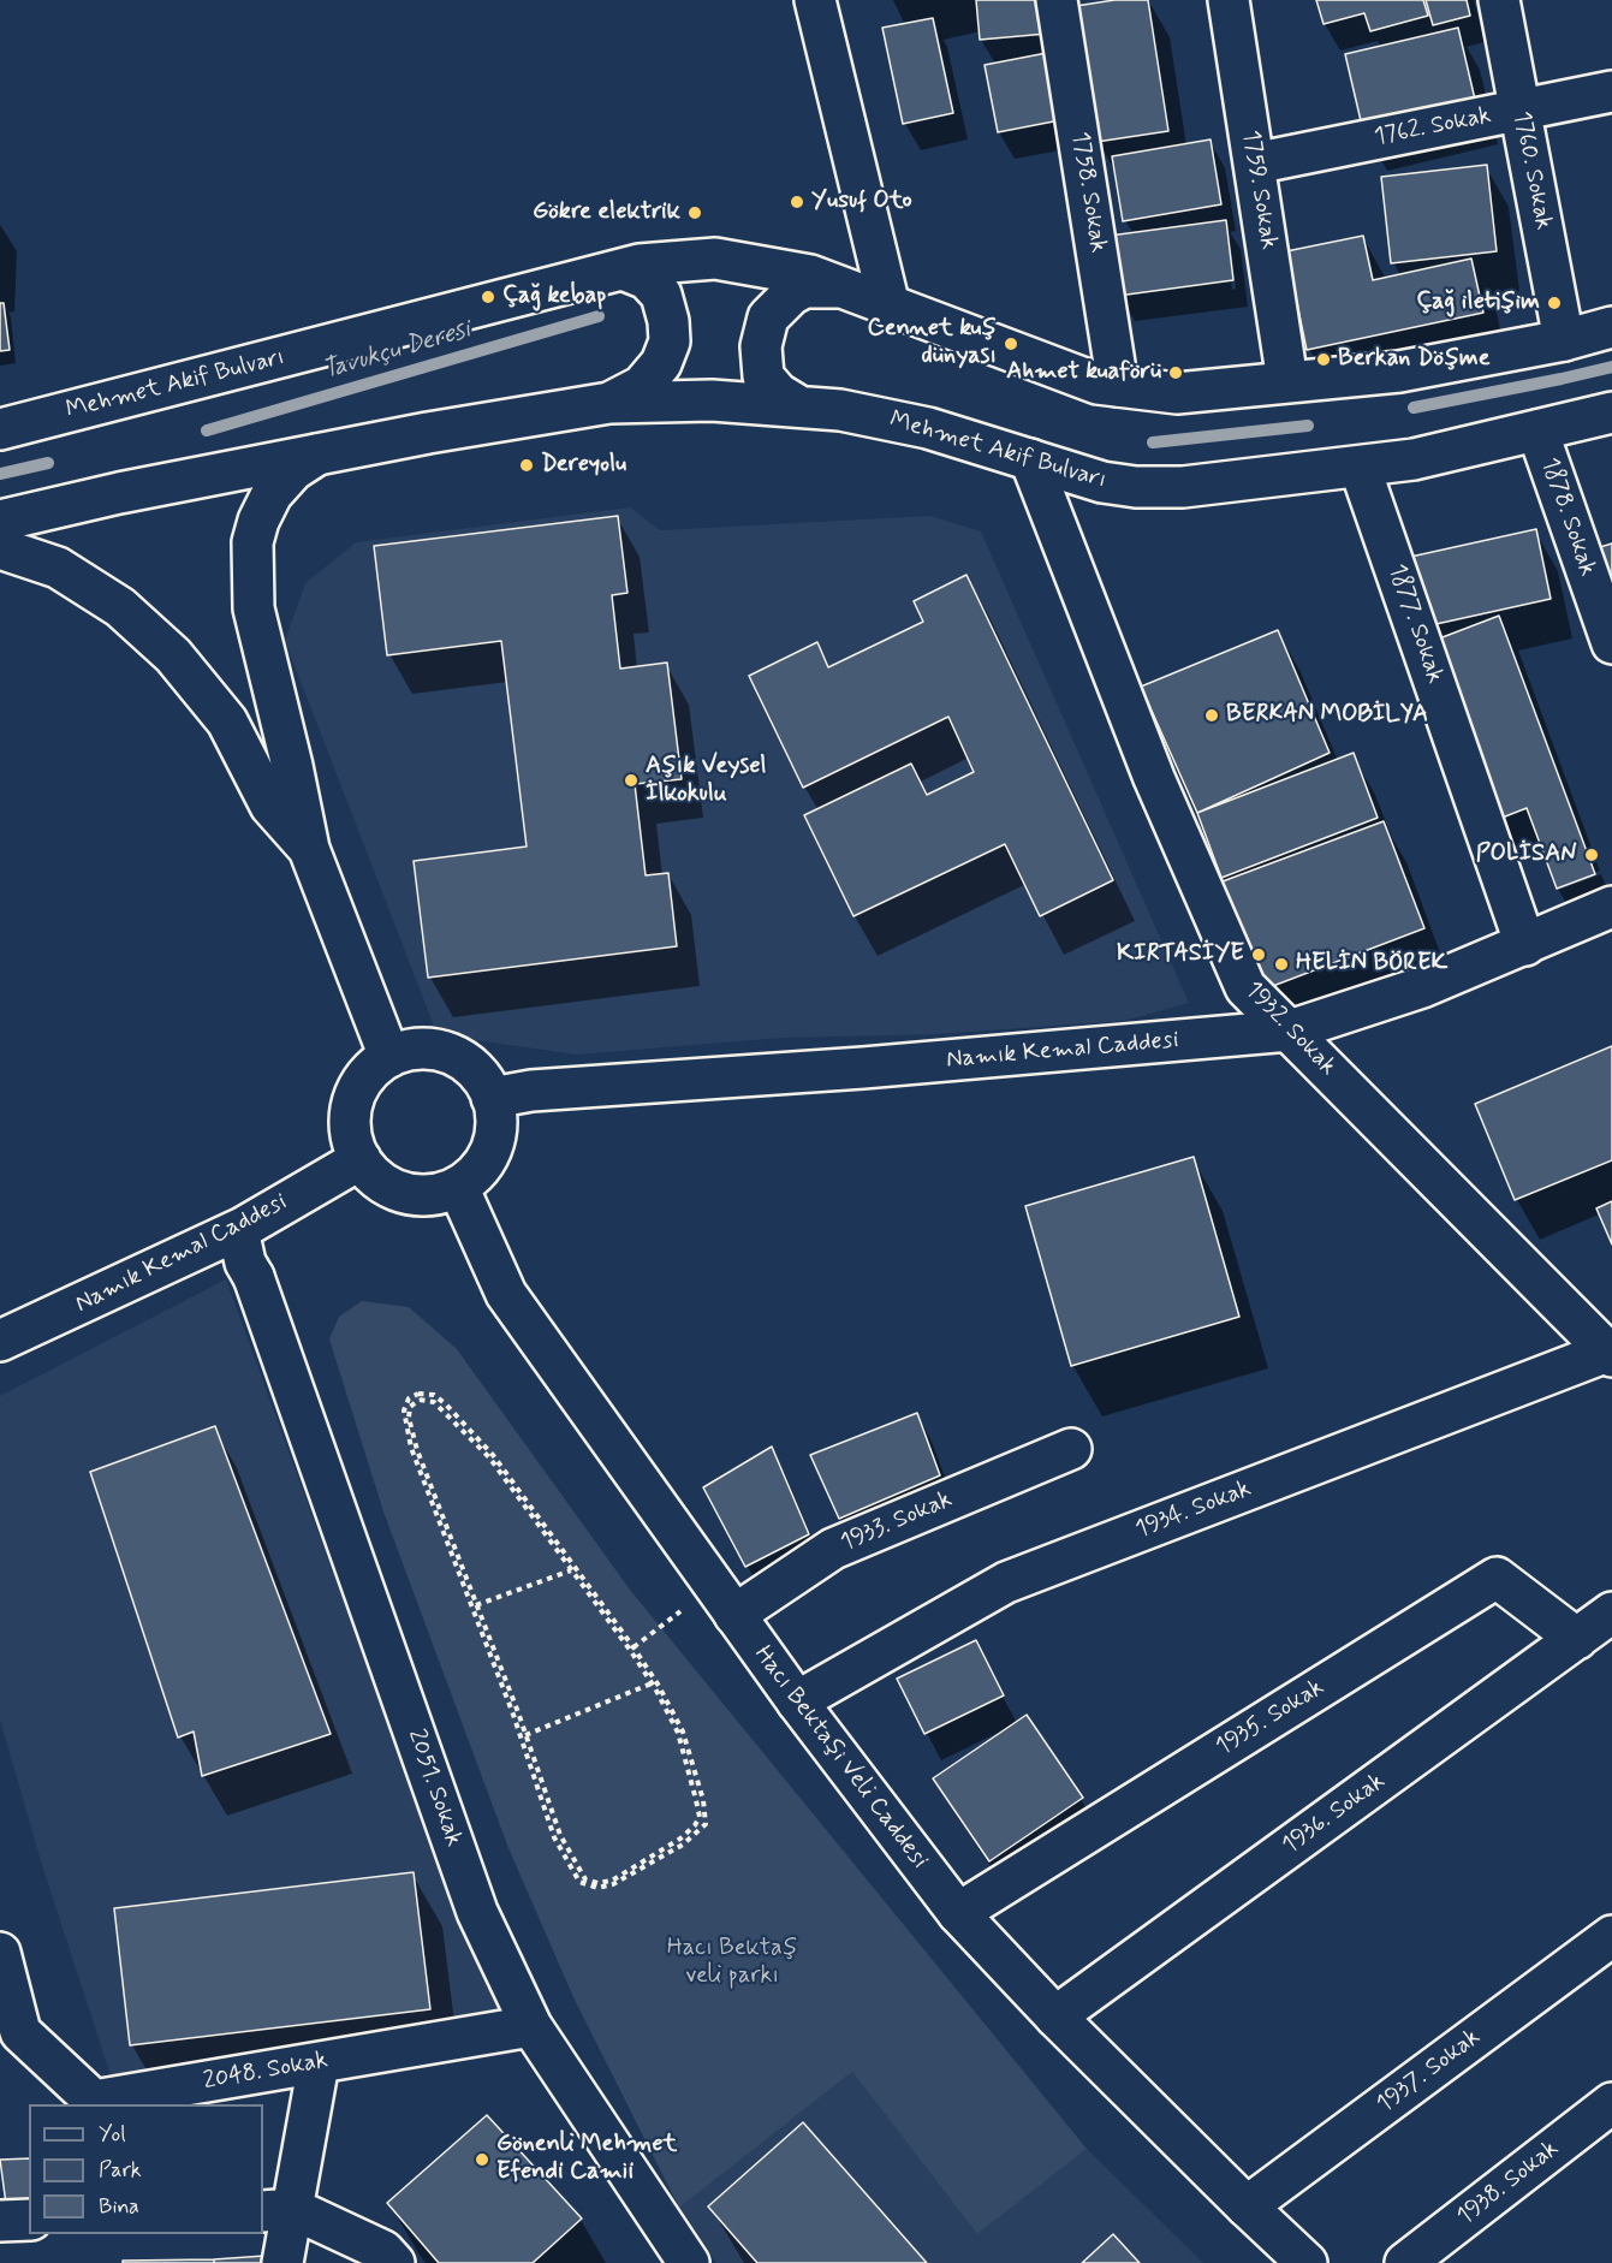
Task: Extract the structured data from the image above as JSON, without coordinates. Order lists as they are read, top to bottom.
{
  "streets": {
    "street": [
      "1762. Sokak",
      "1760. Sokak",
      "1759. Sokak",
      "1758. Sokak",
      "Mehmet Akif Bulvarı",
      "1878. Sokak",
      "1877. Sokak",
      "1932. Sokak",
      "Namık Kemal Caddesi",
      "1934. Sokak",
      "1933. Sokak",
      "1935. Sokak",
      "Hacı Bektaşi Veli Caddesi",
      "2051. Sokak",
      "1936. Sokak",
      "2048. Sokak",
      "1937. Sokak",
      "1938. Sokak"
    ]
  },
  "crossings": [
    ["1762. Sokak", "1760. Sokak"],
    ["1762. Sokak", "1759. Sokak"],
    ["1760. Sokak", "Mehmet Akif Bulvarı"],
    ["1759. Sokak", "Mehmet Akif Bulvarı"],
    ["1758. Sokak", "Mehmet Akif Bulvarı"],
    ["Mehmet Akif Bulvarı", "1878. Sokak"],
    ["Mehmet Akif Bulvarı", "1877. Sokak"],
    ["Mehmet Akif Bulvarı", "1932. Sokak"],
    ["1877. Sokak", "Namık Kemal Caddesi"],
    ["1932. Sokak", "Namık Kemal Caddesi"],
    ["1932. Sokak", "1934. Sokak"],
    ["Namık Kemal Caddesi", "Hacı Bektaşi Veli Caddesi"],
    ["Namık Kemal Caddesi", "2051. Sokak"],
    ["1934. Sokak", "Hacı Bektaşi Veli Caddesi"],
    ["1933. Sokak", "Hacı Bektaşi Veli Caddesi"],
    ["1935. Sokak", "Hacı Bektaşi Veli Caddesi"],
    ["1935. Sokak", "1936. Sokak"],
    ["Hacı Bektaşi Veli Caddesi", "1936. Sokak"],
    ["Hacı Bektaşi Veli Caddesi", "1937. Sokak"],
    ["2051. Sokak", "2048. Sokak"]
  ],
  "water": ["Tavukçu Deresi"],
  "parks": ["Hacı Bektaş veli parkı"],
  "places": [
    "Yusuf Oto",
    "Gökre elektrik",
    "Çağ kebap",
    "Çağ iletişim",
    "Cennet kuş dünyası",
    "Berkan Döşme",
    "Ahmet kuaförü",
    "Dereyolu",
    "BERKAN MOBİLYA",
    "Aşık Veysel İlkokulu",
    "POLİSAN",
    "KIRTASİYE",
    "HELİN BÖREK",
    "Gönenli Mehmet Efendi Camii"
  ],
  "legend": ["Yol", "Park", "Bina"]
}
